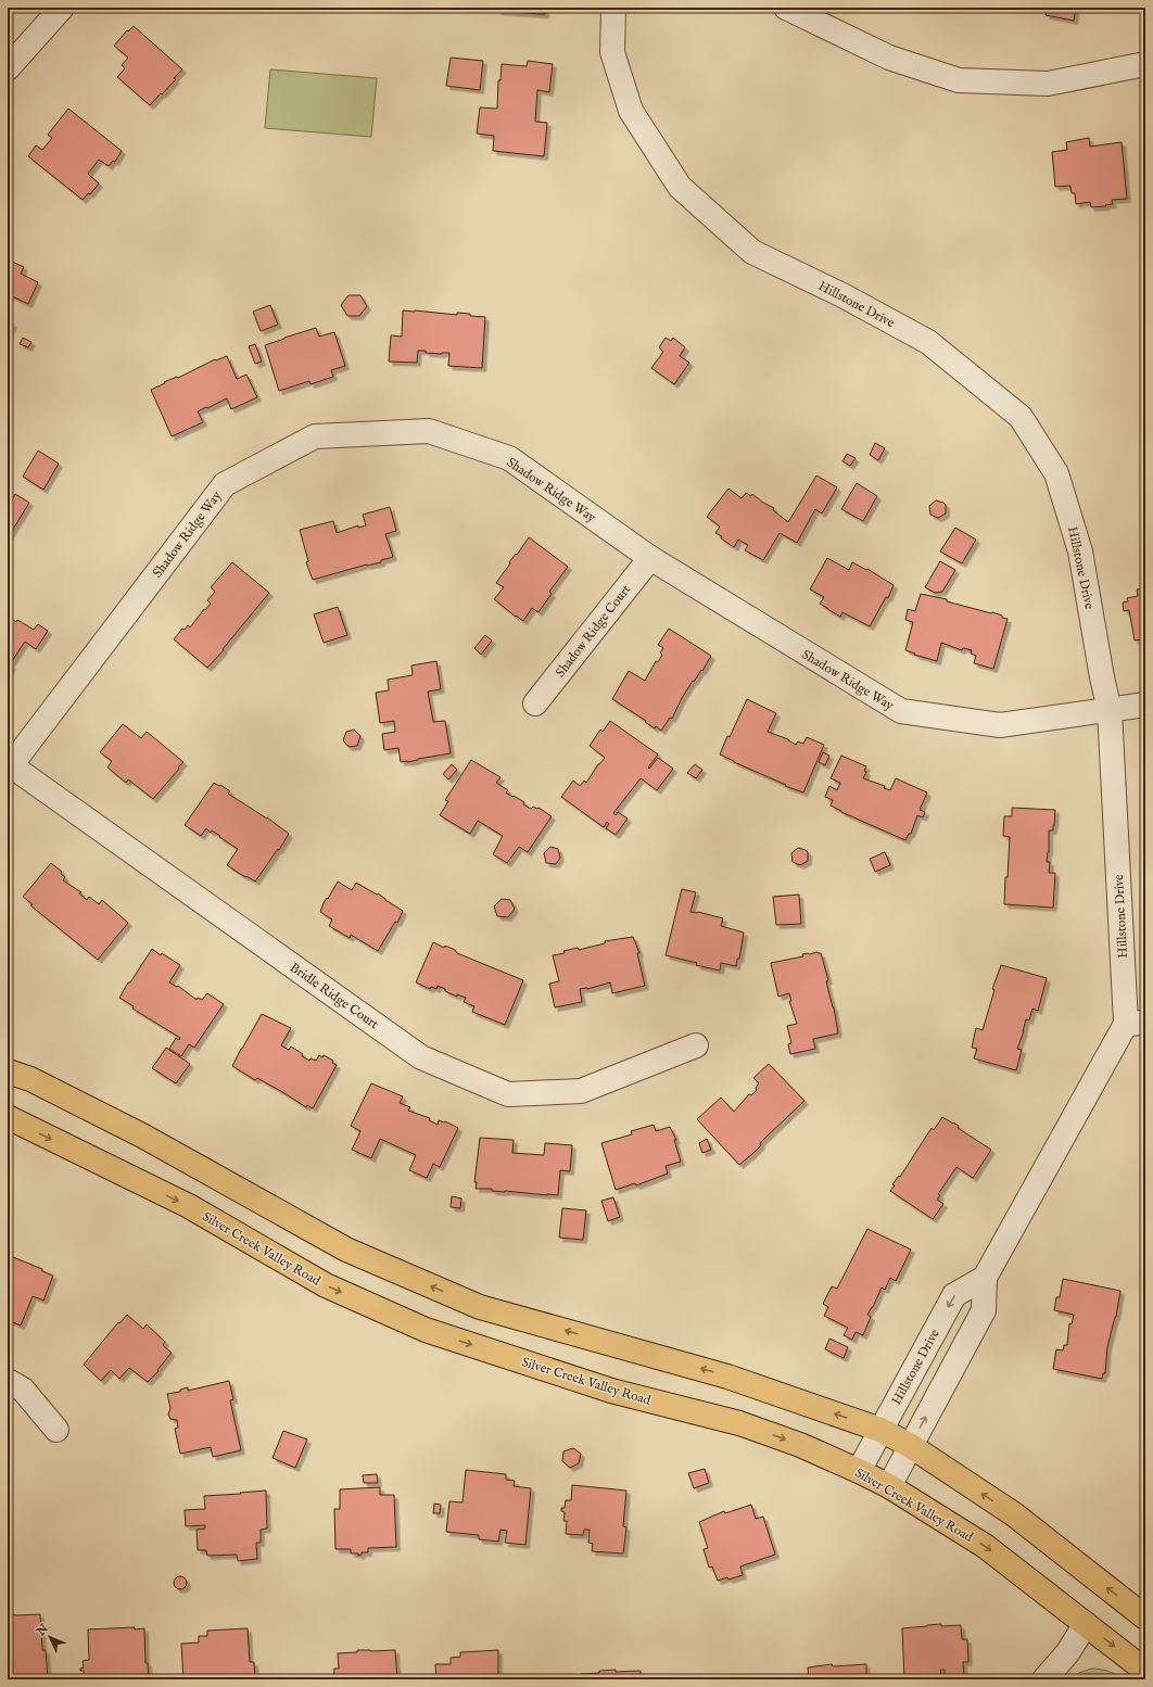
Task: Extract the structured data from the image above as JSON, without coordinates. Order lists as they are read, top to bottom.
{
  "streets": {
    "main road": ["Silver Creek Valley Road"],
    "street": [
      "Hillstone Drive",
      "Shadow Ridge Way",
      "Shadow Ridge Court",
      "Bridle Ridge Court"
    ]
  },
  "crossings": [
    ["Hillstone Drive", "Shadow Ridge Way"],
    ["Hillstone Drive", "Silver Creek Valley Road"],
    ["Shadow Ridge Way", "Shadow Ridge Court"],
    ["Shadow Ridge Way", "Bridle Ridge Court"]
  ],
  "north": "top left"
}
